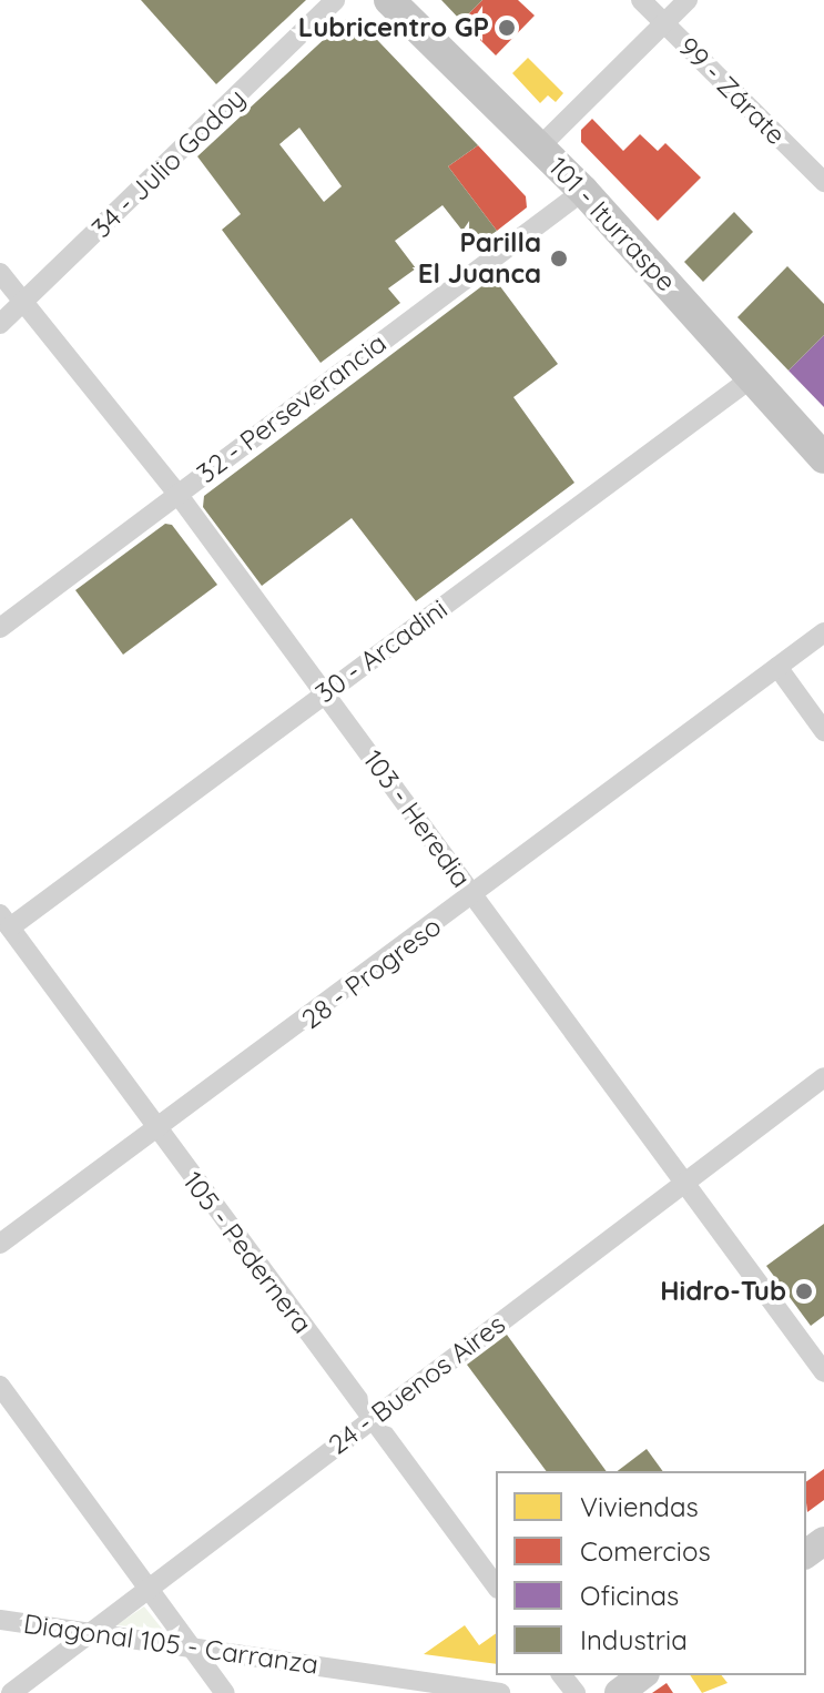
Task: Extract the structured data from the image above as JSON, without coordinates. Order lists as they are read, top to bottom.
{
  "streets": {
    "main road": ["101 - Iturraspe"],
    "street": [
      "99 - Zárate",
      "34 - Julio Godoy",
      "32 - Perseverancia",
      "30 - Arcadini",
      "103 - Heredia",
      "28 - Progreso",
      "105 - Pedernera",
      "24 - Buenos Aires",
      "Diagonal 105 - Carranza"
    ]
  },
  "crossings": [
    ["34 - Julio Godoy", "103 - Heredia"],
    ["101 - Iturraspe", "32 - Perseverancia"],
    ["101 - Iturraspe", "30 - Arcadini"],
    ["32 - Perseverancia", "103 - Heredia"],
    ["30 - Arcadini", "103 - Heredia"],
    ["30 - Arcadini", "105 - Pedernera"],
    ["103 - Heredia", "28 - Progreso"],
    ["103 - Heredia", "24 - Buenos Aires"],
    ["28 - Progreso", "105 - Pedernera"],
    ["105 - Pedernera", "24 - Buenos Aires"],
    ["24 - Buenos Aires", "Diagonal 105 - Carranza"]
  ],
  "places": ["Lubricentro GP", "Parilla El Juanca", "Hidro-Tub"],
  "legend": [
    "Viviendas",
    "Comercios",
    "Oficinas",
    "Industria"
  ]
}
